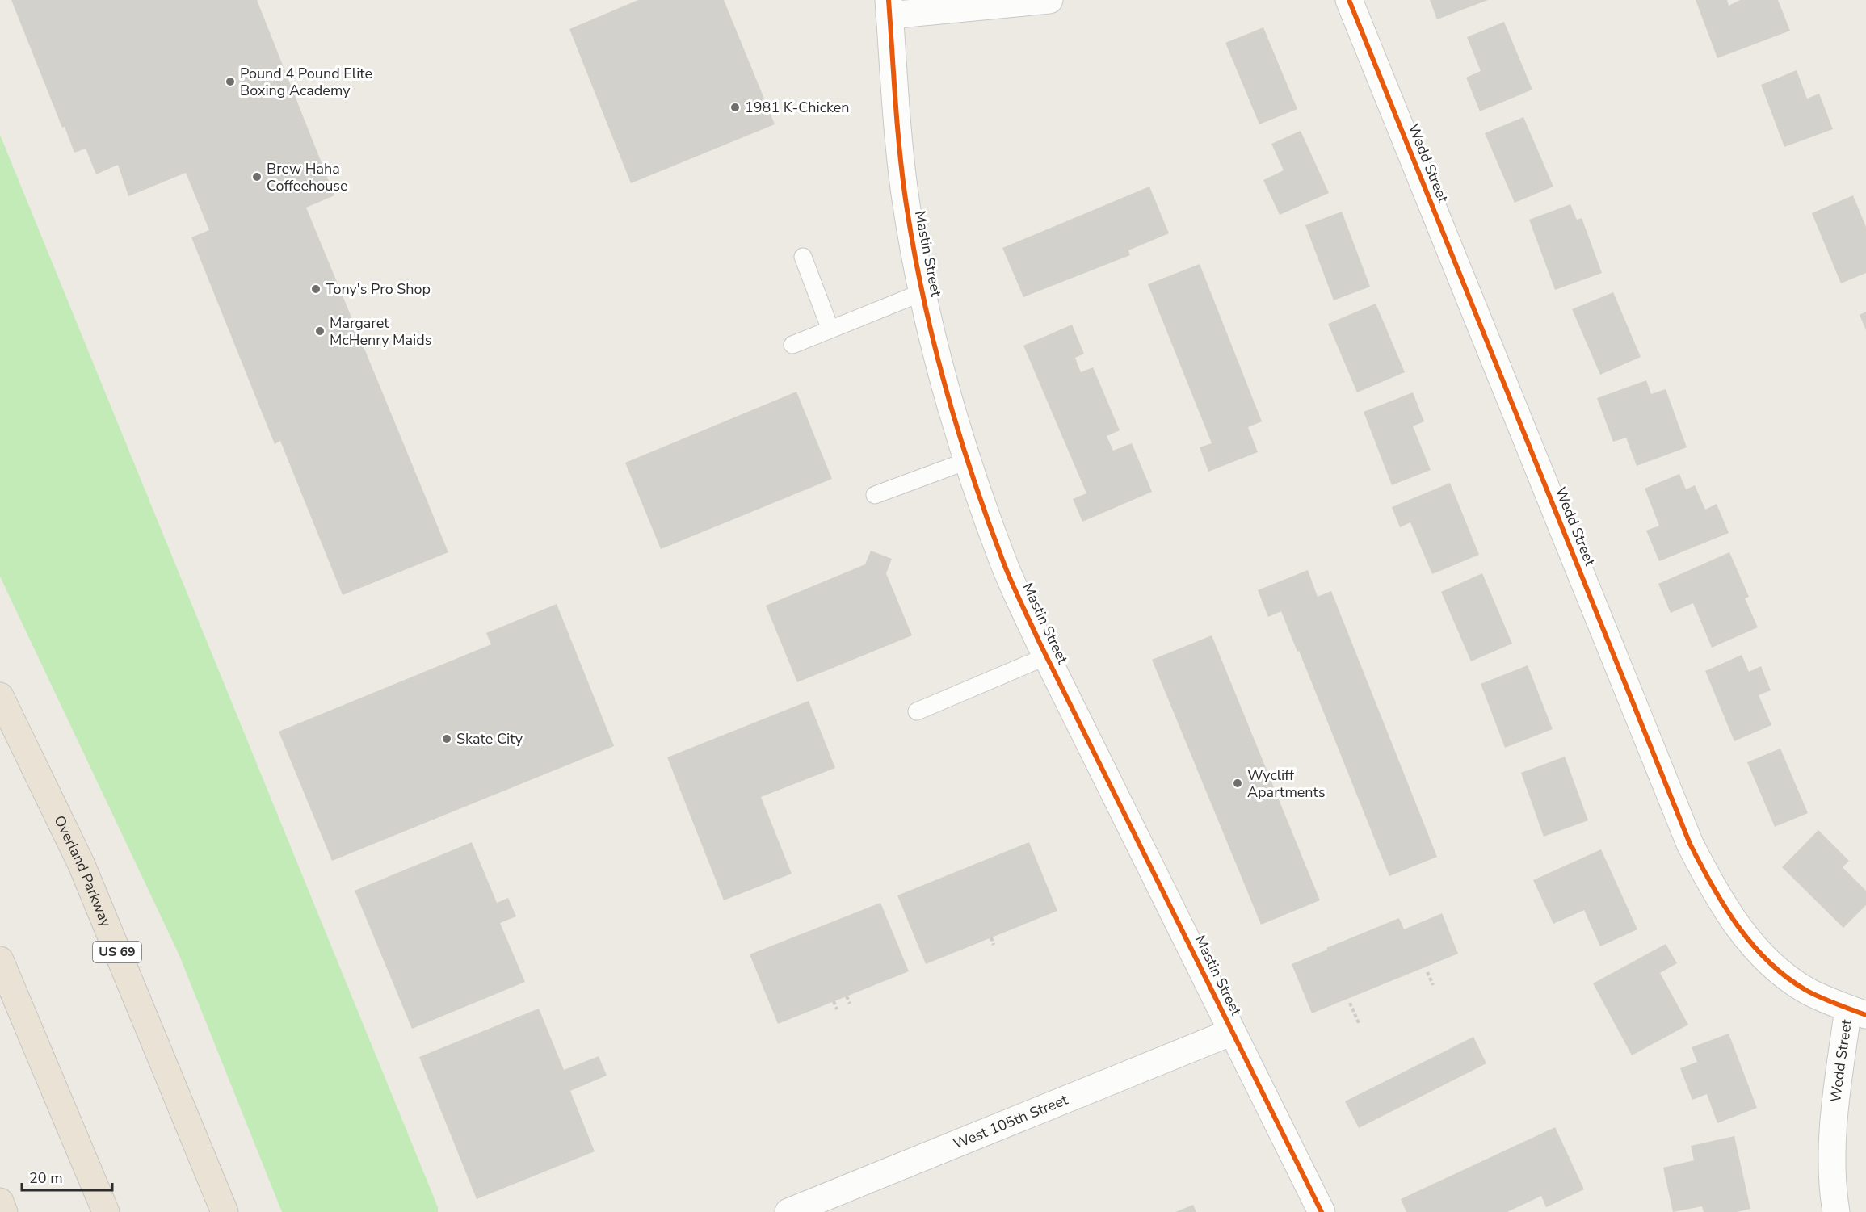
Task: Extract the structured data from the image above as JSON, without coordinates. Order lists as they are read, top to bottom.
{
  "streets": {
    "highway": ["Overland Parkway", "US 69"],
    "street": ["Wedd Street", "Mastin Street", "West 105th Street"]
  },
  "crossings": [
    ["Mastin Street", "West 105th Street"]
  ],
  "places": [
    "Pound 4 Pound Elite Boxing Academy",
    "1981 K-Chicken",
    "Brew Haha Coffeehouse",
    "Tony's Pro Shop",
    "Margaret McHenry Maids",
    "Skate City",
    "Wycliff Apartments"
  ],
  "scale_bar": "20 m"
}
